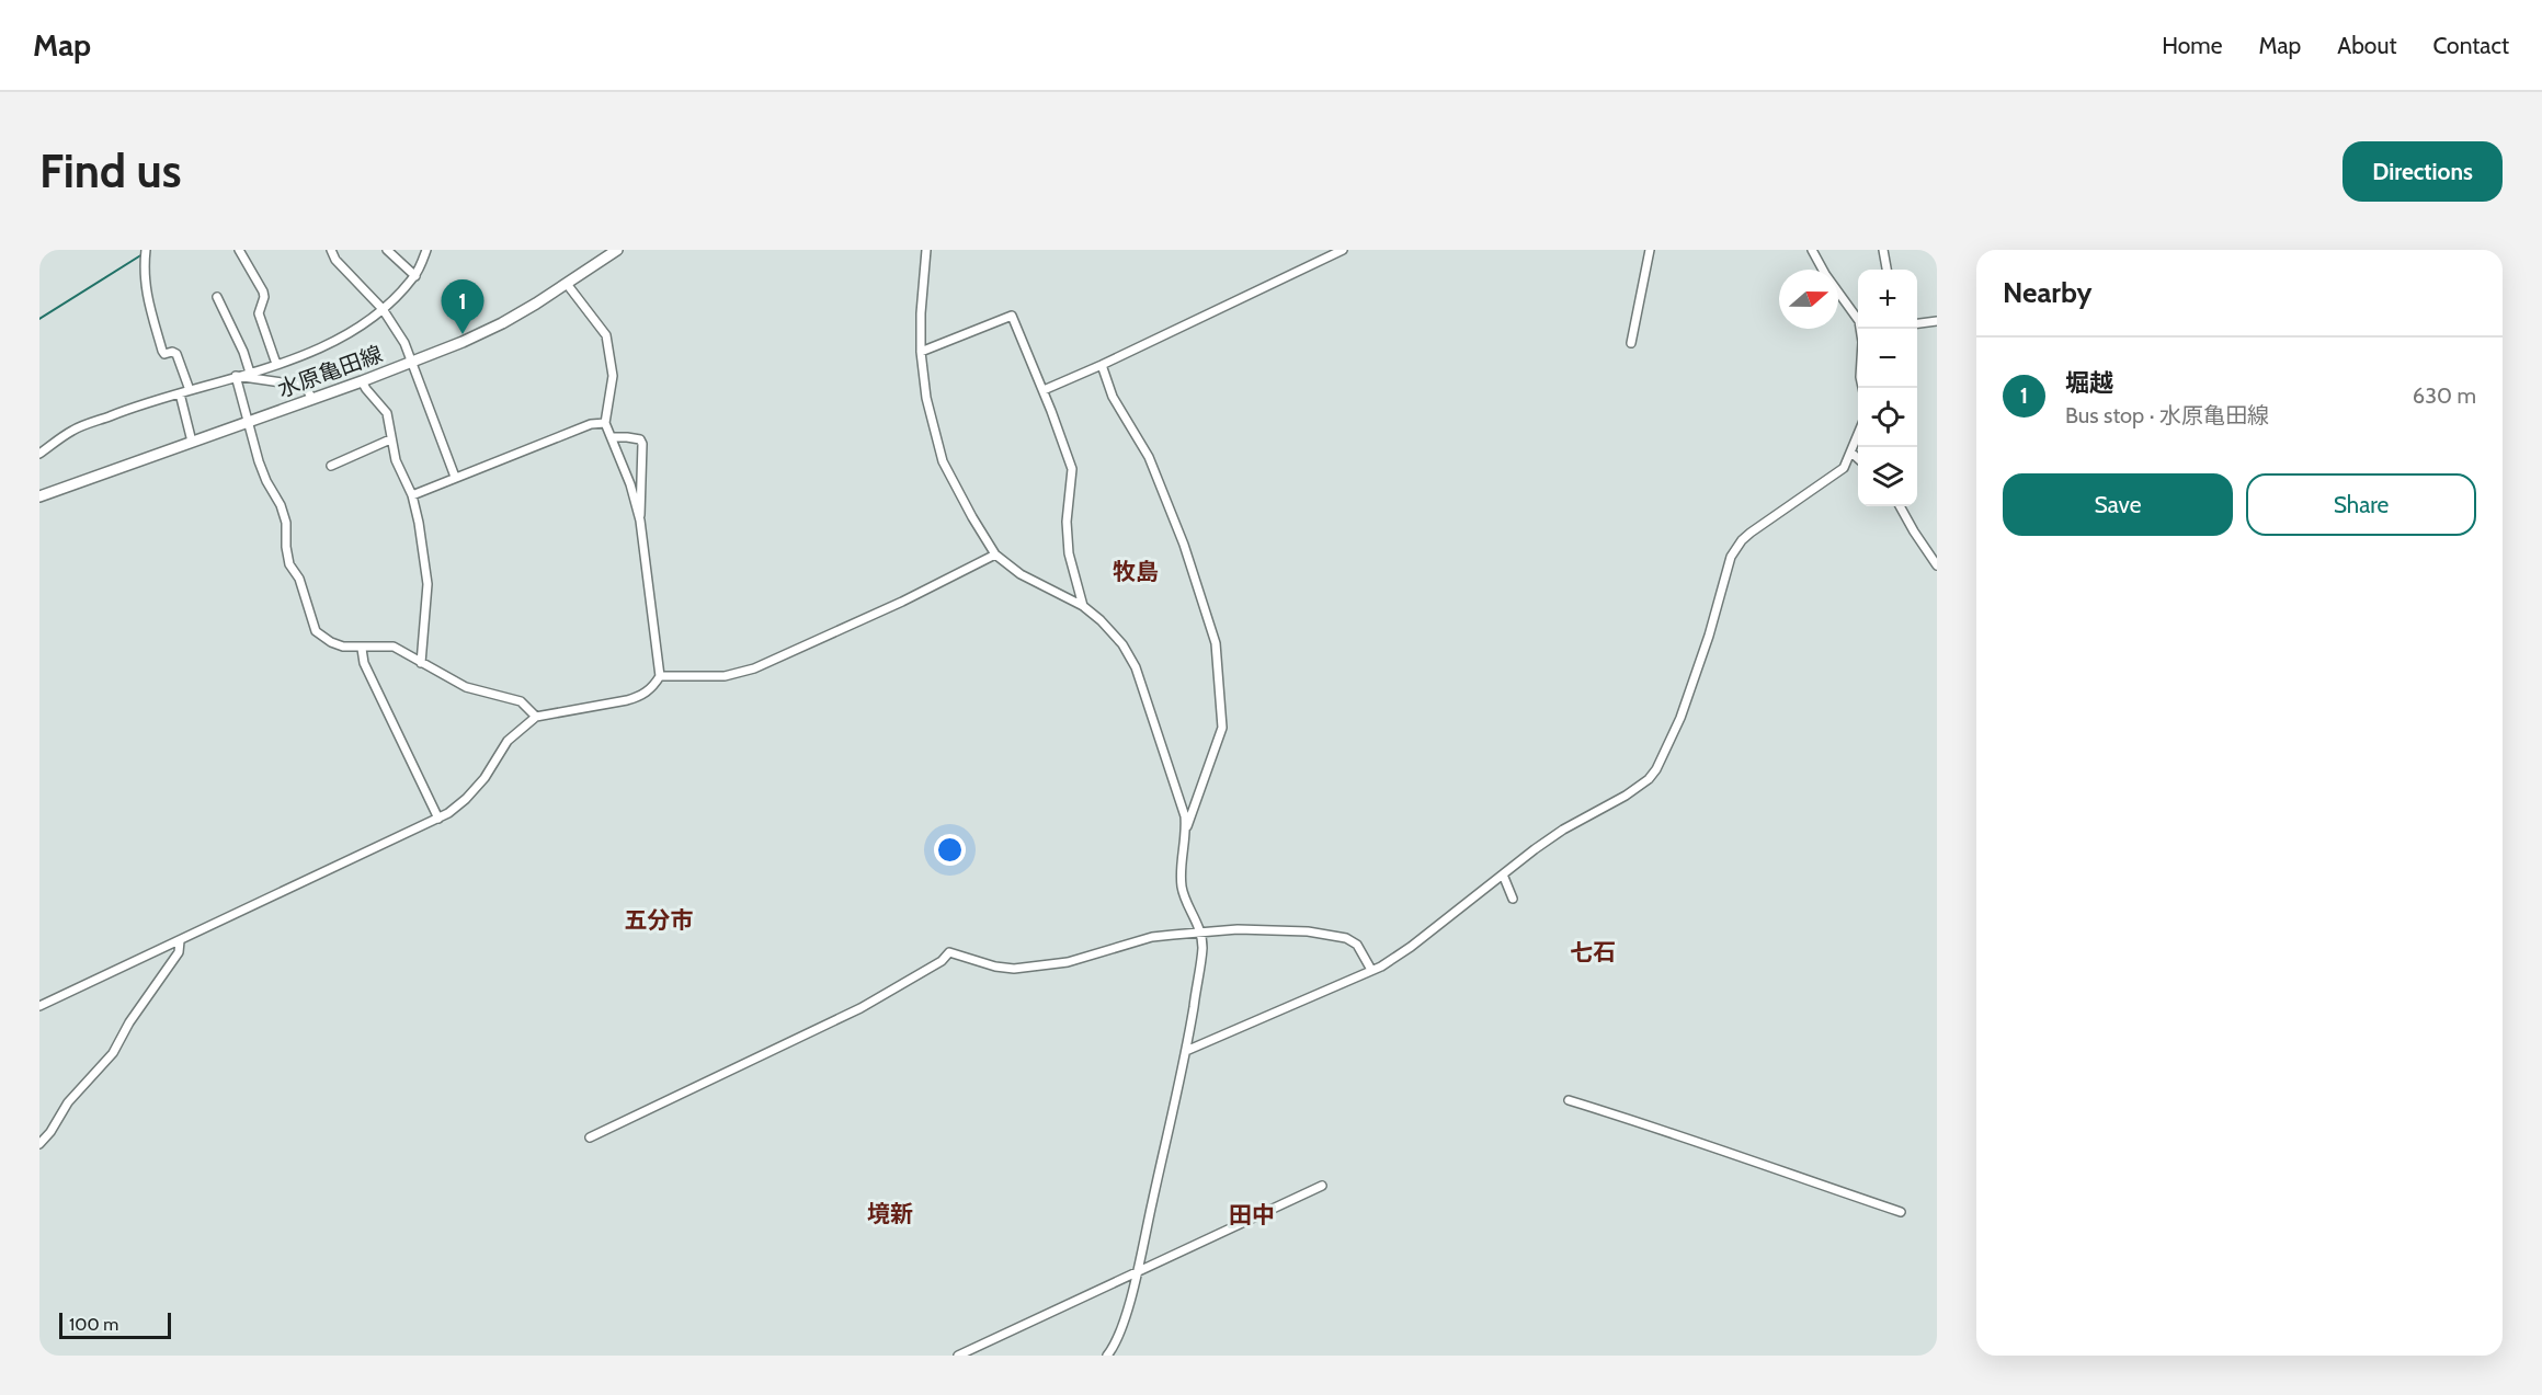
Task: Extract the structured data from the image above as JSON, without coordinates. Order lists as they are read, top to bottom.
{
  "streets": {
    "main road": ["水原亀田線"]
  },
  "districts": [
    "牧島",
    "五分市",
    "七石",
    "境新",
    "田中"
  ],
  "scale_bar": "100 m",
  "north": "right",
  "page": {
    "header": "Map",
    "nav": [
      "Home",
      "Map",
      "About",
      "Contact"
    ],
    "buttons": [
      "Directions",
      ["Save", "Share"]
    ],
    "title": "Find us",
    "heading": "Nearby",
    "map_buttons": ["+", "−"],
    "pins": "1",
    "list": [
      {
        "mark": "1",
        "name": "堀越",
        "note": "Bus stop · 水原亀田線",
        "value": "630 m"
      }
    ],
    "scale": "100 m"
  }
}
